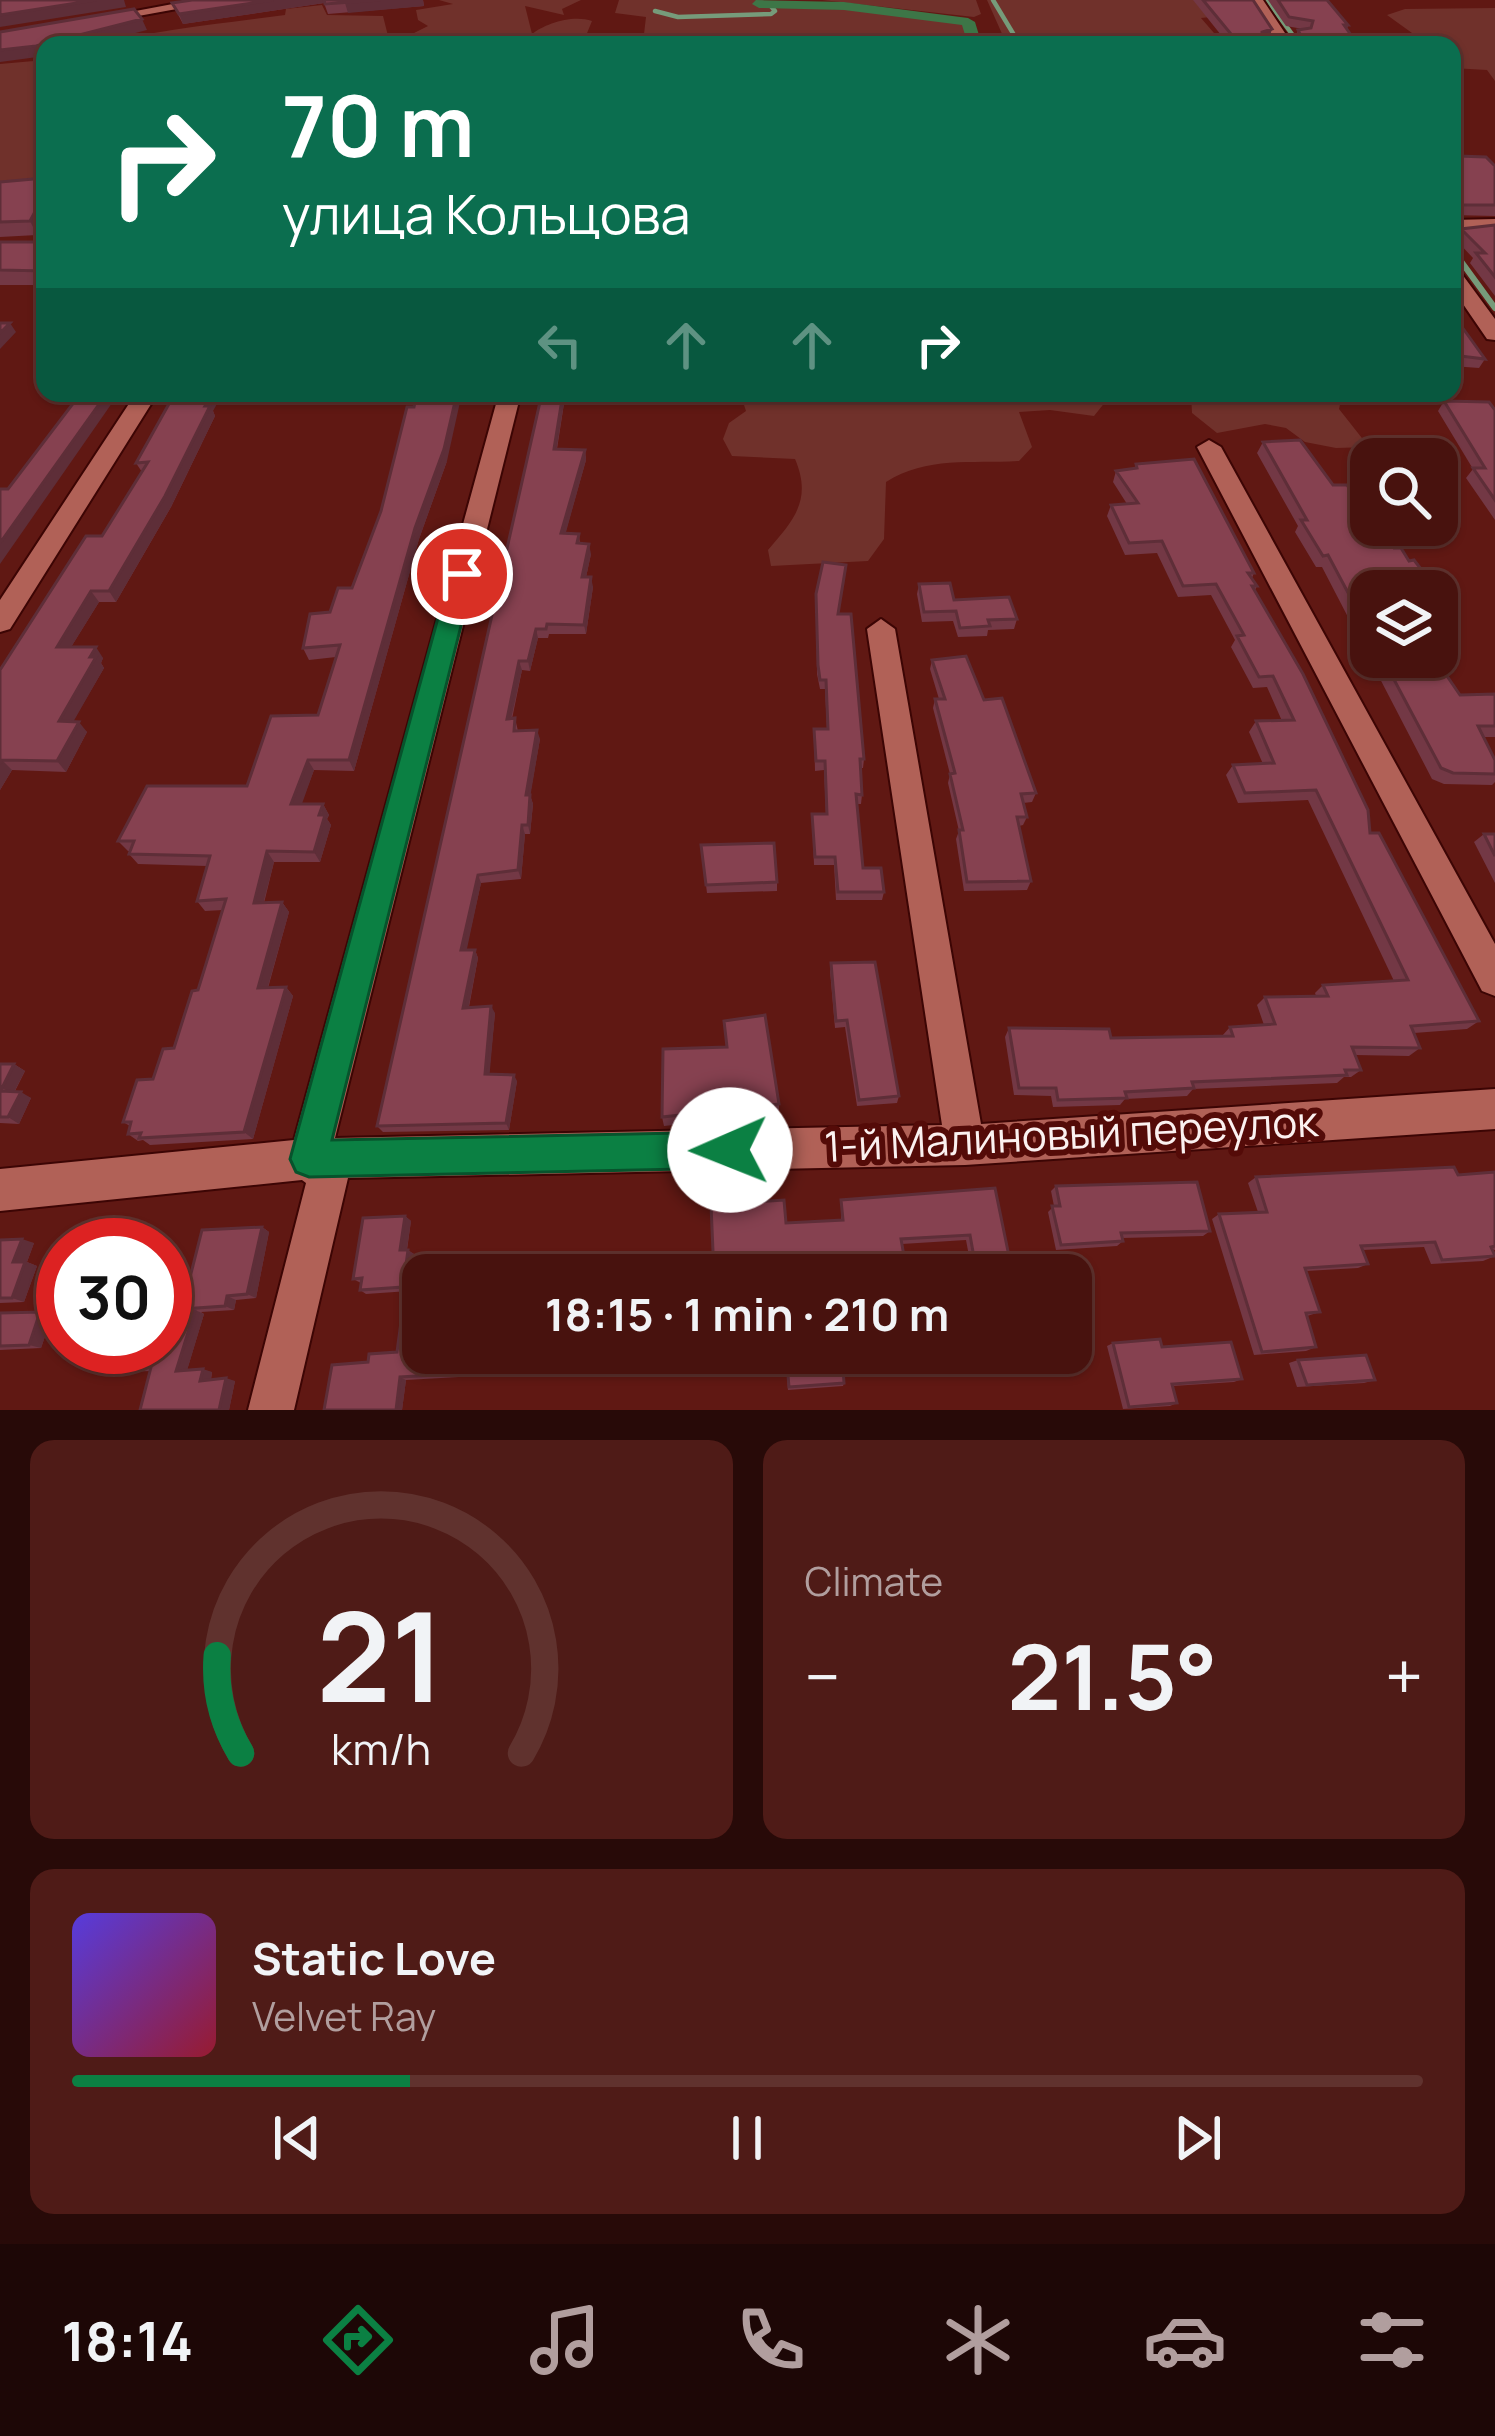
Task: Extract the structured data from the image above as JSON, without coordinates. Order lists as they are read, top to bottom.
{
  "streets": {
    "street": ["1-й Малиновый переулок"]
  },
  "page": {
    "turn": ["70 m", "улица Кольцова"],
    "limit": "30",
    "trip": "18:15 · 1 min · 210 m",
    "tile": "Climate",
    "heat": ["−", "21.5°", "+"],
    "song": ["Static Love", "Velvet Ray"],
    "tabs": "18:14",
    "gauge": ["21", "km/h"]
  }
}
